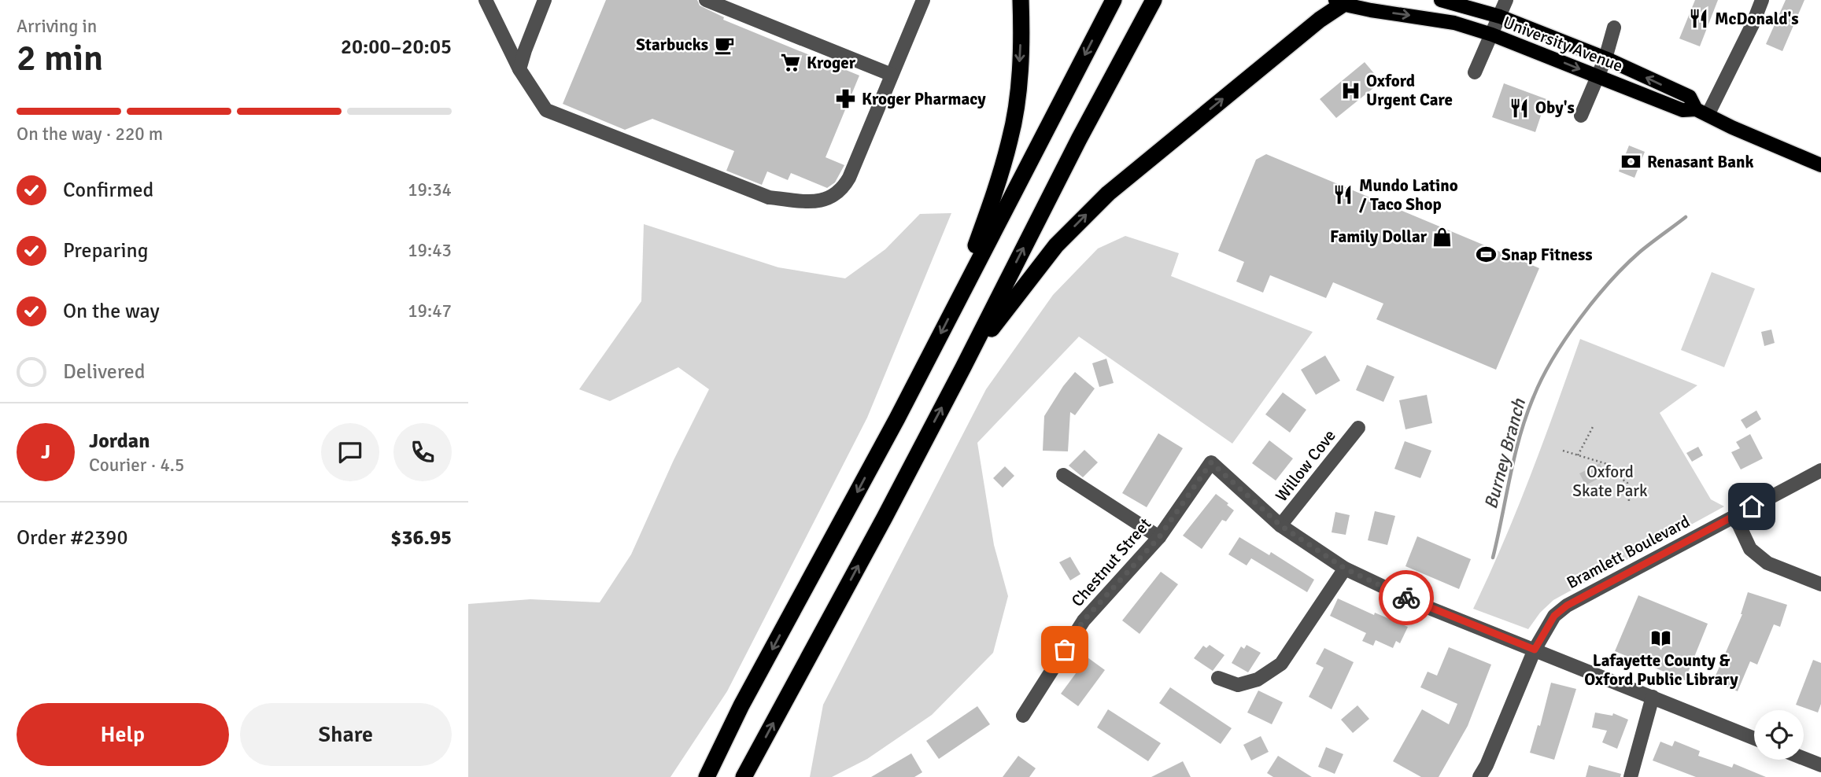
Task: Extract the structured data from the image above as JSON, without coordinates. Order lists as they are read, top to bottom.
{
  "streets": {
    "main road": ["University Avenue"],
    "street": ["Willow Cove", "Bramlett Boulevard", "Chestnut Street"]
  },
  "crossings": [
    ["Willow Cove", "Chestnut Street"]
  ],
  "water": ["Burney Branch"],
  "parks": ["Oxford Skate Park"],
  "places": {
    "restaurant": ["McDonald's", "Oby's", "Mundo Latino / Taco Shop"],
    "cafe": ["Starbucks"],
    "supermarket": ["Kroger"],
    "hospital": ["Oxford Urgent Care"],
    "pharmacy": ["Kroger Pharmacy"],
    "bank": ["Renasant Bank"],
    "shop": ["Family Dollar"],
    "sports": ["Snap Fitness"],
    "library": ["Lafayette County & Oxford Public Library"]
  },
  "page": {
    "heading": ["2 min", "Arriving in", "20:00–20:05"],
    "panel": [
      "Jordan",
      "Courier · 4.5",
      "Order #2390",
      "$36.95"
    ],
    "bar": "On the way · 220 m",
    "list": [
      ["Confirmed", "19:34"],
      ["Preparing", "19:43"],
      ["On the way", "19:47"],
      "Delivered"
    ],
    "round": "J",
    "buttons": ["Help", "Share"]
  }
}
